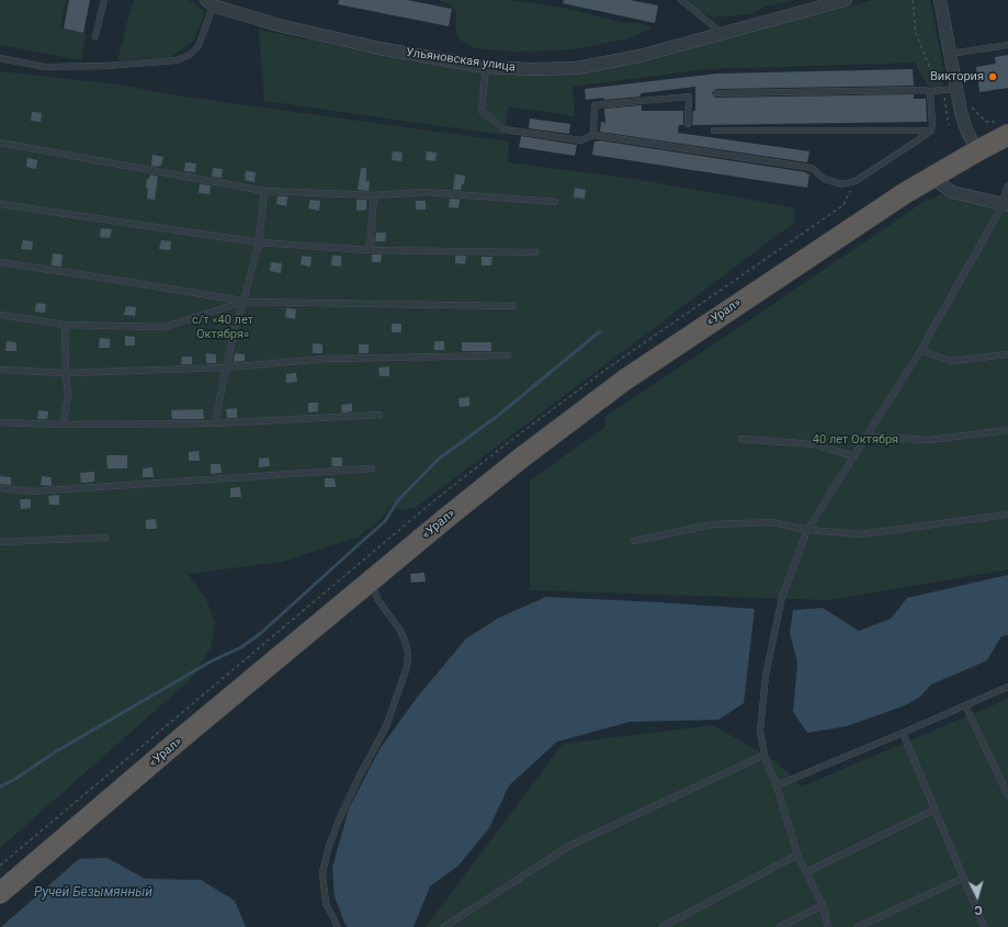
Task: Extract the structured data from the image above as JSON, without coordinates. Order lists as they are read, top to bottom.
{
  "streets": {
    "highway": ["«Урал»"],
    "street": ["Ульяновская улица"]
  },
  "water": ["Ручей Безымянный"],
  "parks": ["с/т «40 лет Октября»", "40 лет Октября"],
  "places": ["Виктория"],
  "north": "bottom"
}
